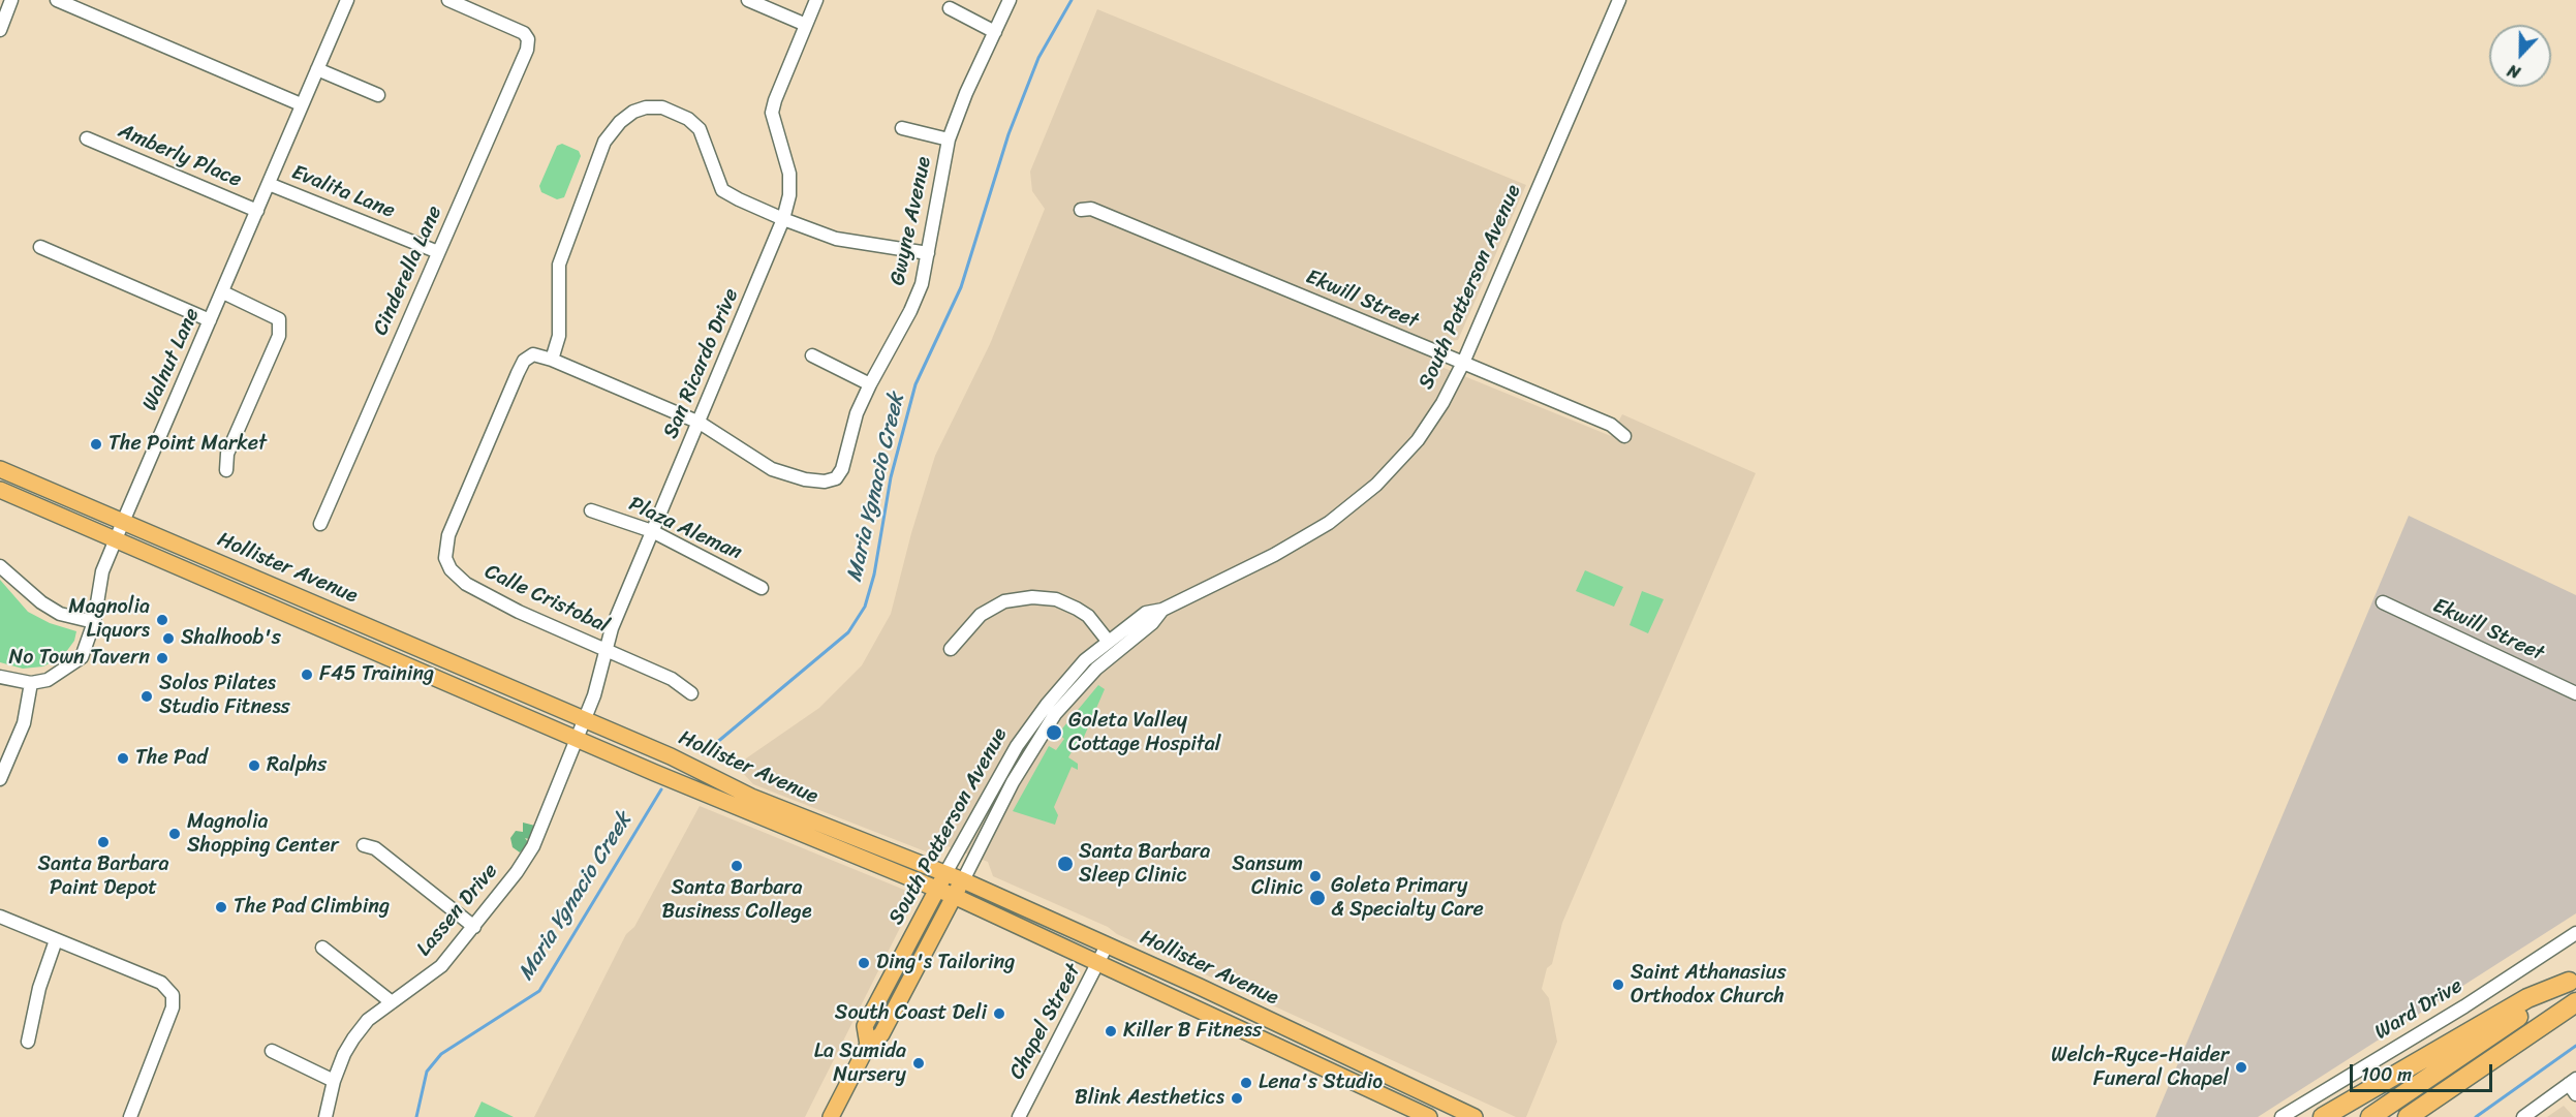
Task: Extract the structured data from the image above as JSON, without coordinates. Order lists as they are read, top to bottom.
{
  "streets": {
    "main road": ["South Patterson Avenue", "Hollister Avenue"],
    "street": [
      "Amberly Place",
      "Evalita Lane",
      "Gwyne Avenue",
      "Cinderella Lane",
      "Ekwill Street",
      "Walnut Lane",
      "San Ricardo Drive",
      "Plaza Aleman",
      "Calle Cristobal",
      "Lassen Drive",
      "Ward Drive",
      "Chapel Street"
    ]
  },
  "crossings": [
    ["Amberly Place", "Walnut Lane"],
    ["Evalita Lane", "Cinderella Lane"],
    ["Evalita Lane", "Walnut Lane"],
    ["Gwyne Avenue", "San Ricardo Drive"],
    ["South Patterson Avenue", "Ekwill Street"],
    ["South Patterson Avenue", "Hollister Avenue"],
    ["Walnut Lane", "Hollister Avenue"],
    ["San Ricardo Drive", "Plaza Aleman"],
    ["San Ricardo Drive", "Hollister Avenue"],
    ["San Ricardo Drive", "Calle Cristobal"],
    ["San Ricardo Drive", "Lassen Drive"],
    ["Hollister Avenue", "Lassen Drive"],
    ["Hollister Avenue", "Chapel Street"]
  ],
  "water": ["Maria Ygnacio Creek"],
  "places": [
    "The Point Market",
    "Magnolia Liquors",
    "Shalhoob's",
    "No Town Tavern",
    "F45 Training",
    "Solos Pilates Studio Fitness",
    "Goleta Valley Cottage Hospital",
    "The Pad",
    "Ralphs",
    "Magnolia Shopping Center",
    "Santa Barbara Paint Depot",
    "Santa Barbara Sleep Clinic",
    "Santa Barbara Business College",
    "Sansum Clinic",
    "Goleta Primary & Specialty Care",
    "The Pad Climbing",
    "Ding's Tailoring",
    "Saint Athanasius Orthodox Church",
    "South Coast Deli",
    "Killer B Fitness",
    "La Sumida Nursery",
    "Welch-Ryce-Haider Funeral Chapel",
    "Lena's Studio",
    "Blink Aesthetics"
  ],
  "scale_bar": "100 m",
  "north": "bottom"
}
